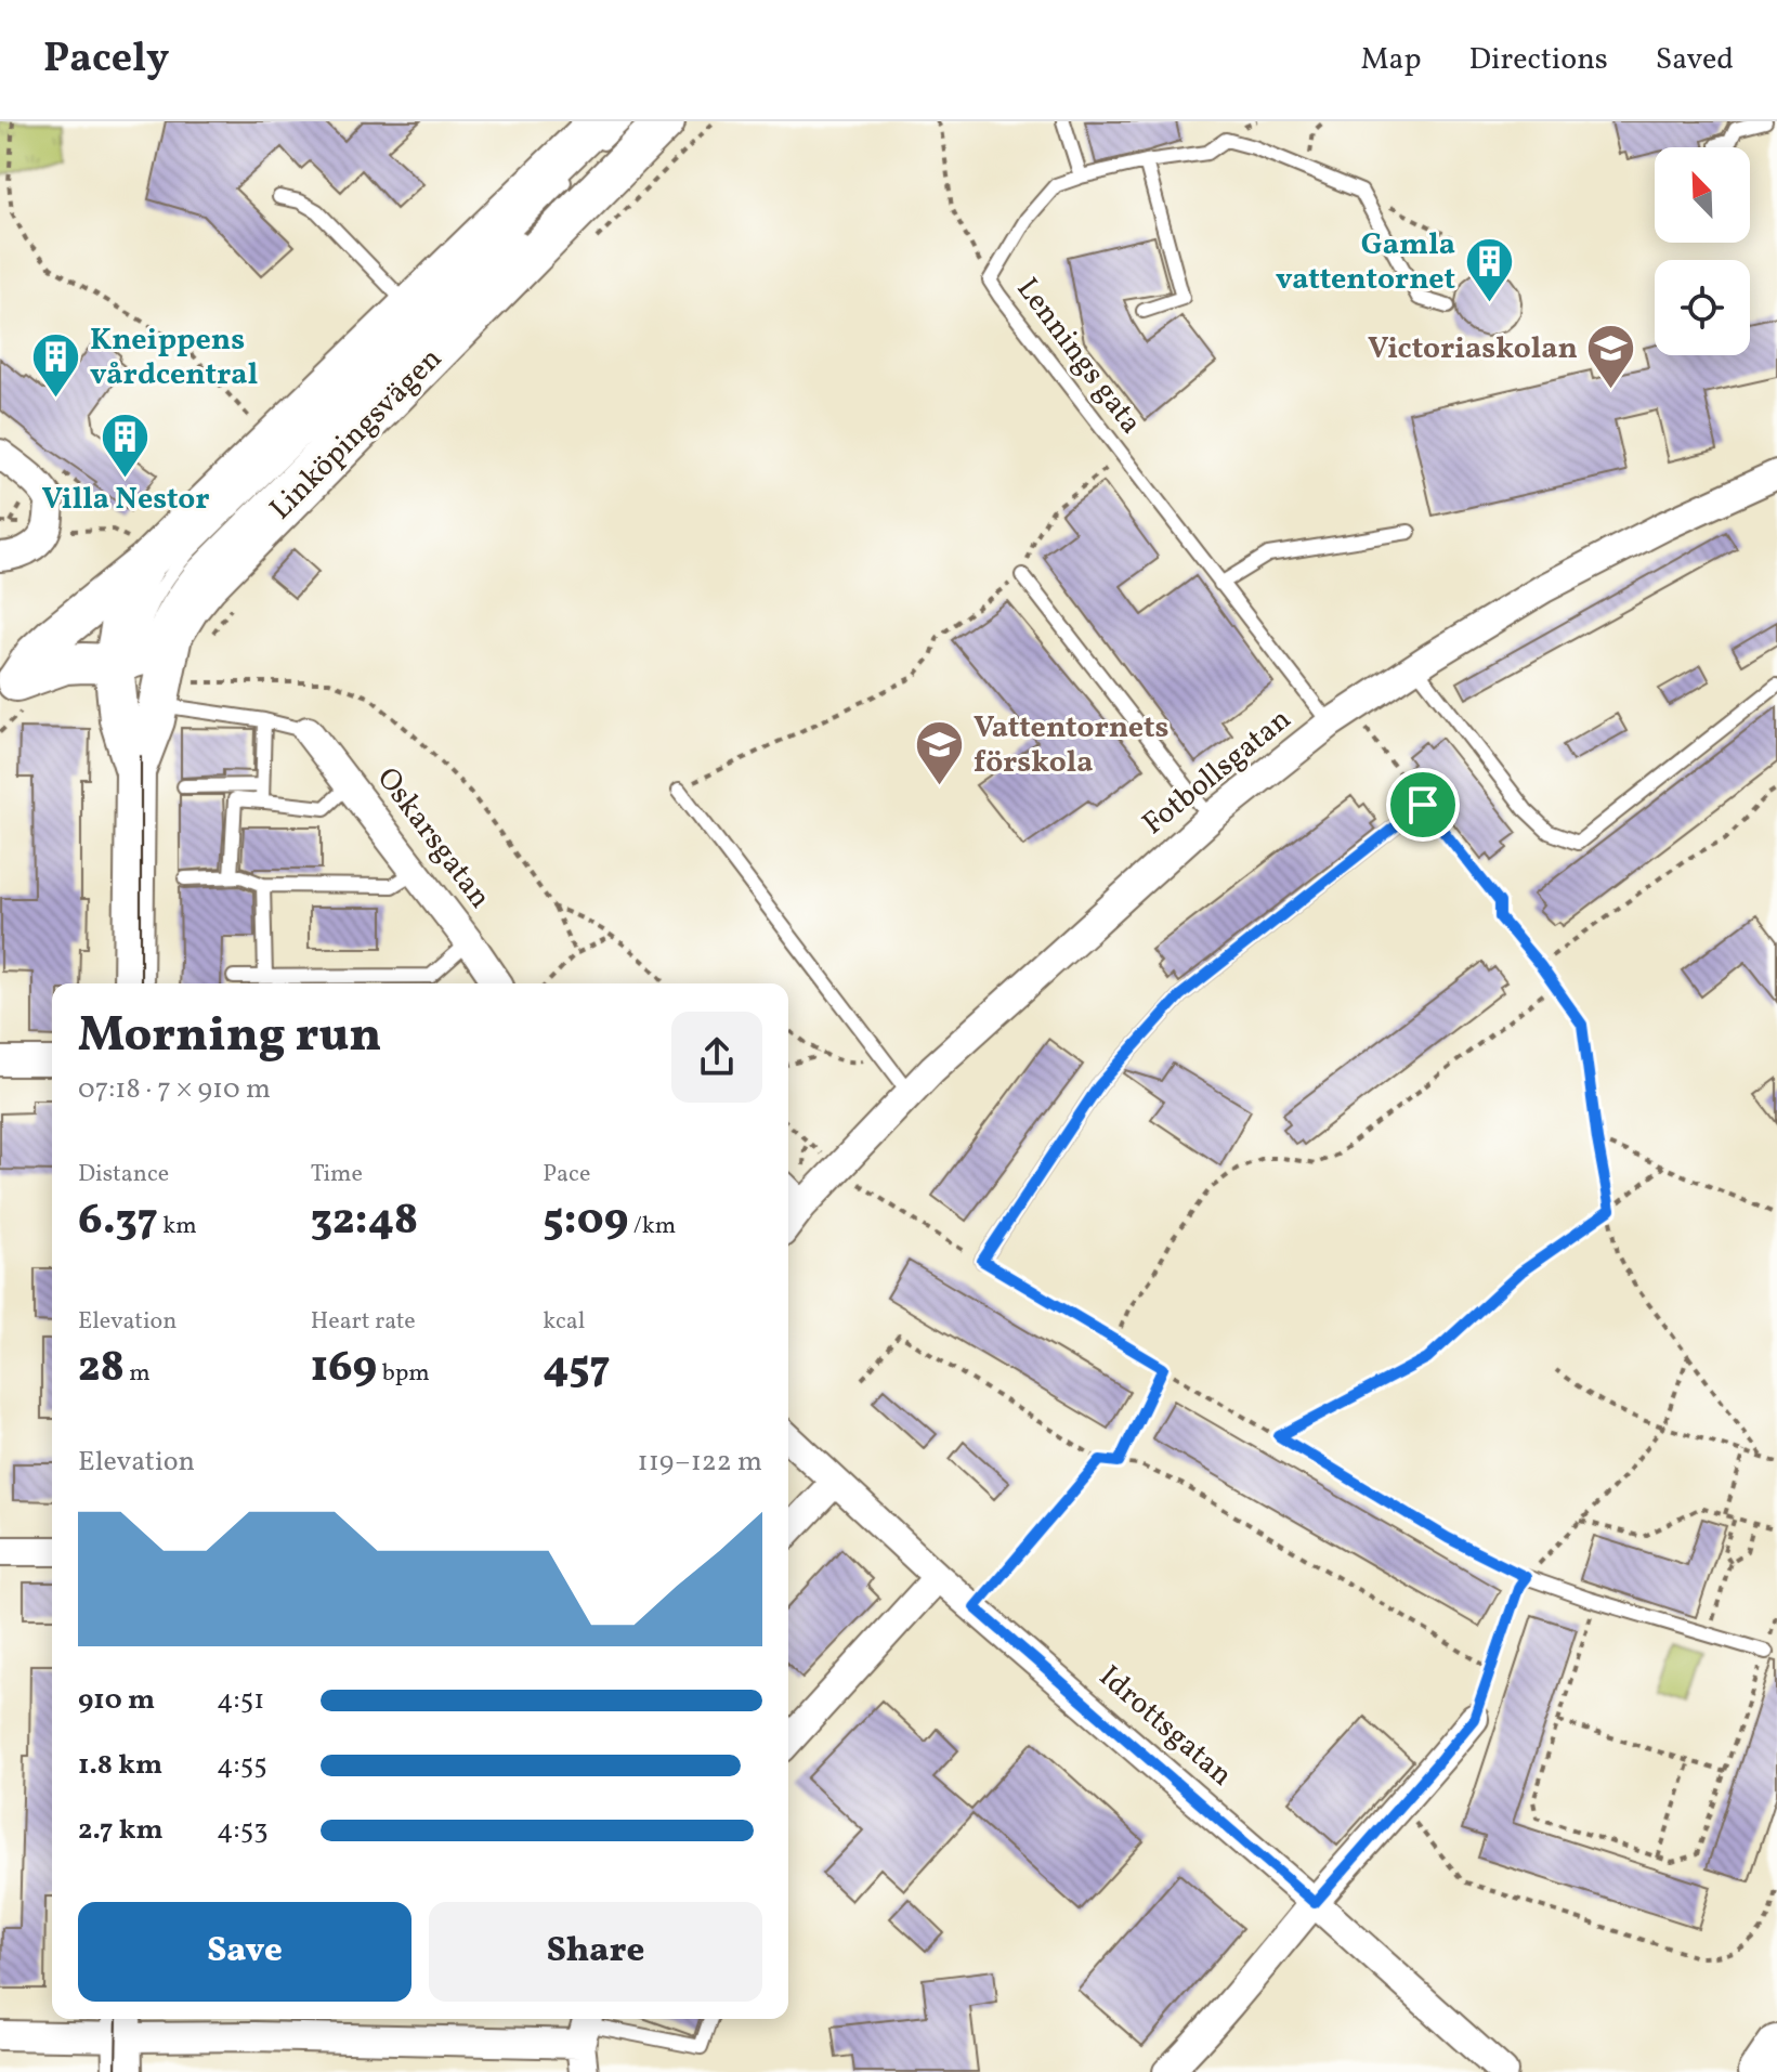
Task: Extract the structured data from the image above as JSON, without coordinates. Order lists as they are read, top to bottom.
{
  "streets": {
    "street": [
      "Linköpingsvägen",
      "Fotbollsgatan",
      "Oskarsgatan",
      "Idrottsgatan"
    ],
    "lane": ["Lennings gata"]
  },
  "crossings": [
    ["Lennings gata", "Fotbollsgatan"]
  ],
  "places": {
    "building": ["Gamla vattentornet", "Kneippens vårdcentral", "Villa Nestor"],
    "school or university": ["Victoriaskolan", "Vattentornets förskola"]
  },
  "north": "top left",
  "page": {
    "header": "Pacely",
    "nav": ["Map", "Directions", "Saved"],
    "heading": ["Morning run", "07:18 · 7 × 910 m"],
    "stats": [
      ["Distance", "6.37 km"],
      ["Time", "32:48"],
      ["Pace", "5:09 /km"],
      ["Elevation", "28 m"],
      ["Heart rate", "169 bpm"],
      ["kcal", "457"]
    ],
    "chart": ["Elevation", "119–122 m"],
    "list": [
      {
        "name": "910 m",
        "note": "4:51"
      },
      {
        "name": "1.8 km",
        "note": "4:55"
      },
      {
        "name": "2.7 km",
        "note": "4:53"
      }
    ],
    "buttons": ["Save", "Share"]
  }
}
